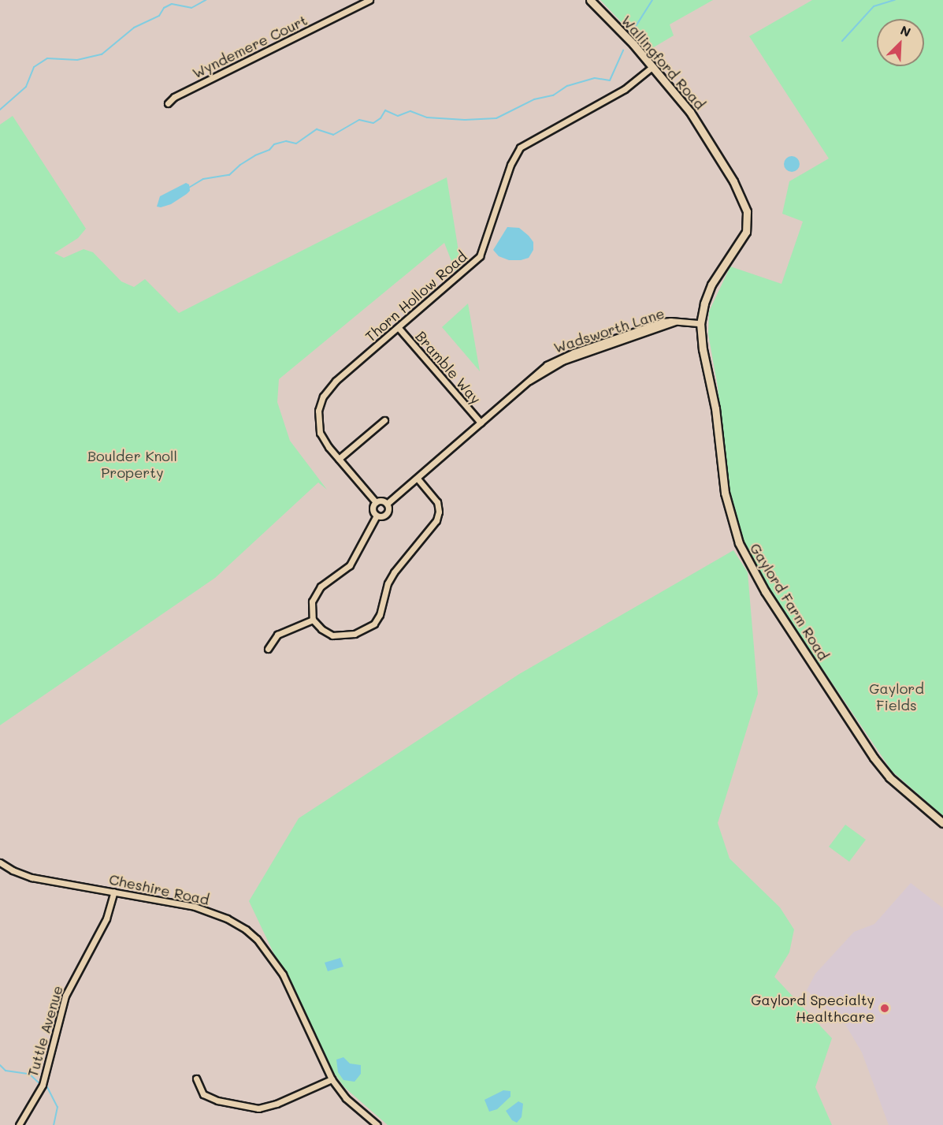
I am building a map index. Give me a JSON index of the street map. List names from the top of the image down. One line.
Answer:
{"streets":{"street":["Wyndemere Court","Wallingford Road","Thorn Hollow Road","Wadsworth Lane","Bramble Way","Gaylord Farm Road","Cheshire Road","Tuttle Avenue"]},"crossings":[["Wallingford Road","Thorn Hollow Road"],["Wallingford Road","Gaylord Farm Road"],["Thorn Hollow Road","Wadsworth Lane"],["Thorn Hollow Road","Bramble Way"],["Wadsworth Lane","Bramble Way"],["Wadsworth Lane","Gaylord Farm Road"],["Cheshire Road","Tuttle Avenue"]],"parks":["Boulder Knoll Property","Gaylord Fields"],"places":["Gaylord Specialty Healthcare"],"north":"top right"}
